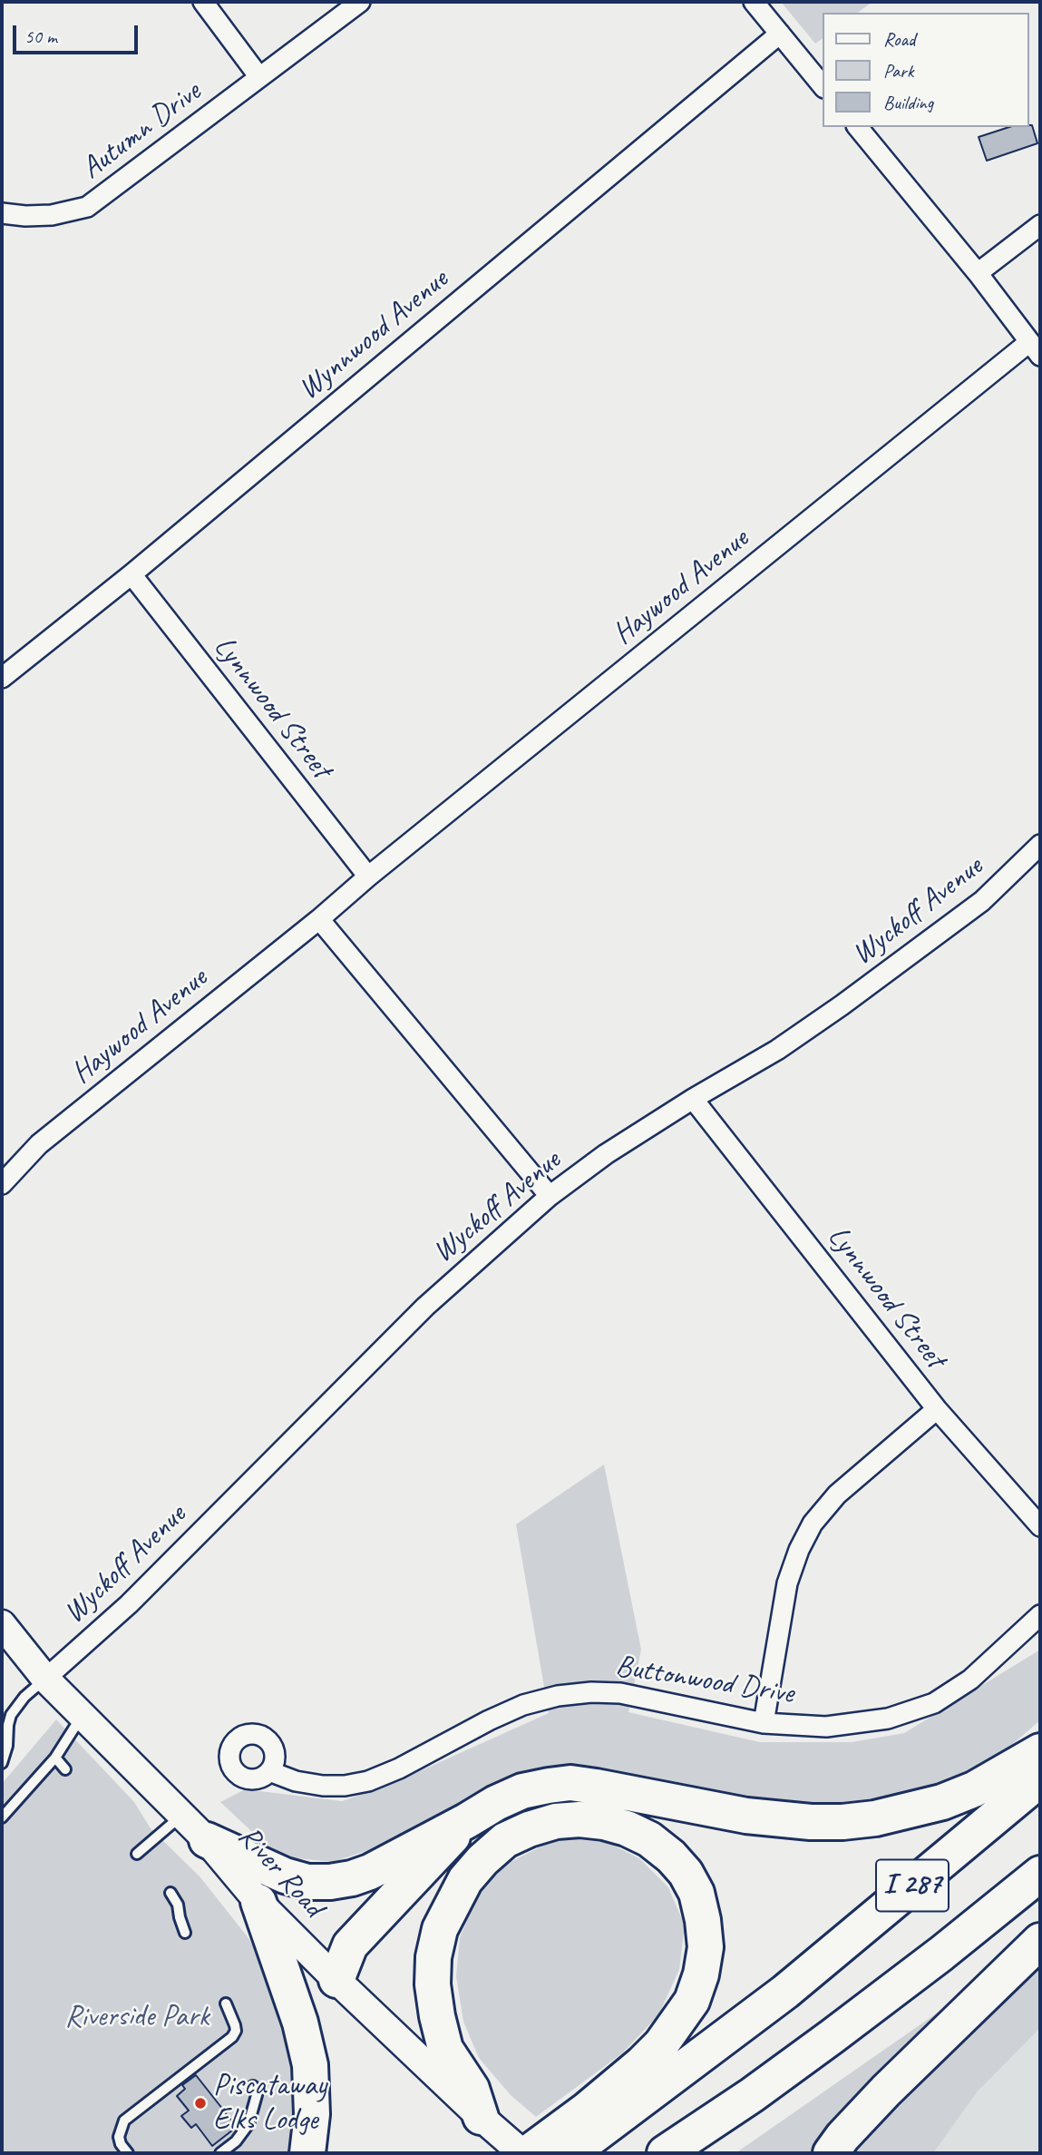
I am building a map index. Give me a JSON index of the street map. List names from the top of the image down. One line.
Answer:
{"streets":{"highway":["I 287"],"street":["Autumn Drive","Wynnwood Avenue","Haywood Avenue","Lynnwood Street","Wyckoff Avenue","Buttonwood Drive","River Road"]},"crossings":[["Wynnwood Avenue","Lynnwood Street"],["Haywood Avenue","Lynnwood Street"],["Lynnwood Street","Wyckoff Avenue"],["Wyckoff Avenue","River Road"]],"parks":["Riverside Park"],"places":["Piscataway Elks Lodge"],"legend":["Road","Park","Building"],"scale_bar":"50 m"}
